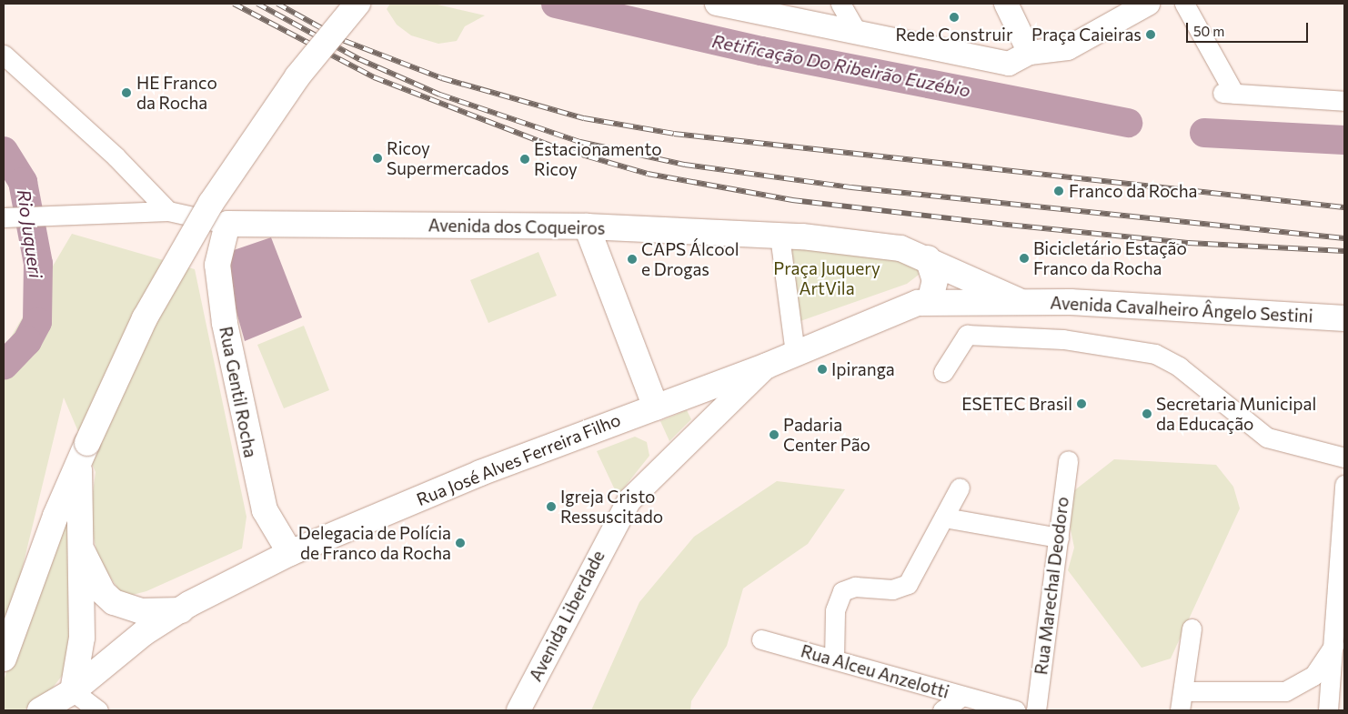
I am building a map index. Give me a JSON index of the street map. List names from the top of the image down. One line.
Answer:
{"streets":{"main road":["Avenida dos Coqueiros","Avenida Cavalheiro Ângelo Sestini","Rua Gentil Rocha","Rua José Alves Ferreira Filho"],"street":["Rua Marechal Deodoro","Avenida Liberdade","Rua Alceu Anzelotti"]},"crossings":[["Avenida dos Coqueiros","Avenida Cavalheiro Ângelo Sestini"],["Avenida dos Coqueiros","Rua Gentil Rocha"],["Avenida dos Coqueiros","Rua José Alves Ferreira Filho"],["Avenida Cavalheiro Ângelo Sestini","Rua José Alves Ferreira Filho"],["Rua Gentil Rocha","Rua José Alves Ferreira Filho"],["Rua José Alves Ferreira Filho","Avenida Liberdade"]],"water":["Retificação Do Ribeirão Euzébio","Rio Juqueri"],"parks":["Praça Juquery ArtVila"],"places":["Rede Construir","Praça Caieiras","HE Franco da Rocha","Ricoy Supermercados","Estacionamento Ricoy","Franco da Rocha","Bicicletário Estação Franco da Rocha","CAPS Álcool e Drogas","Ipiranga","ESETEC Brasil","Secretaria Municipal da Educação","Padaria Center Pão","Igreja Cristo Ressuscitado","Delegacia de Polícia de Franco da Rocha"],"scale_bar":"50 m"}
